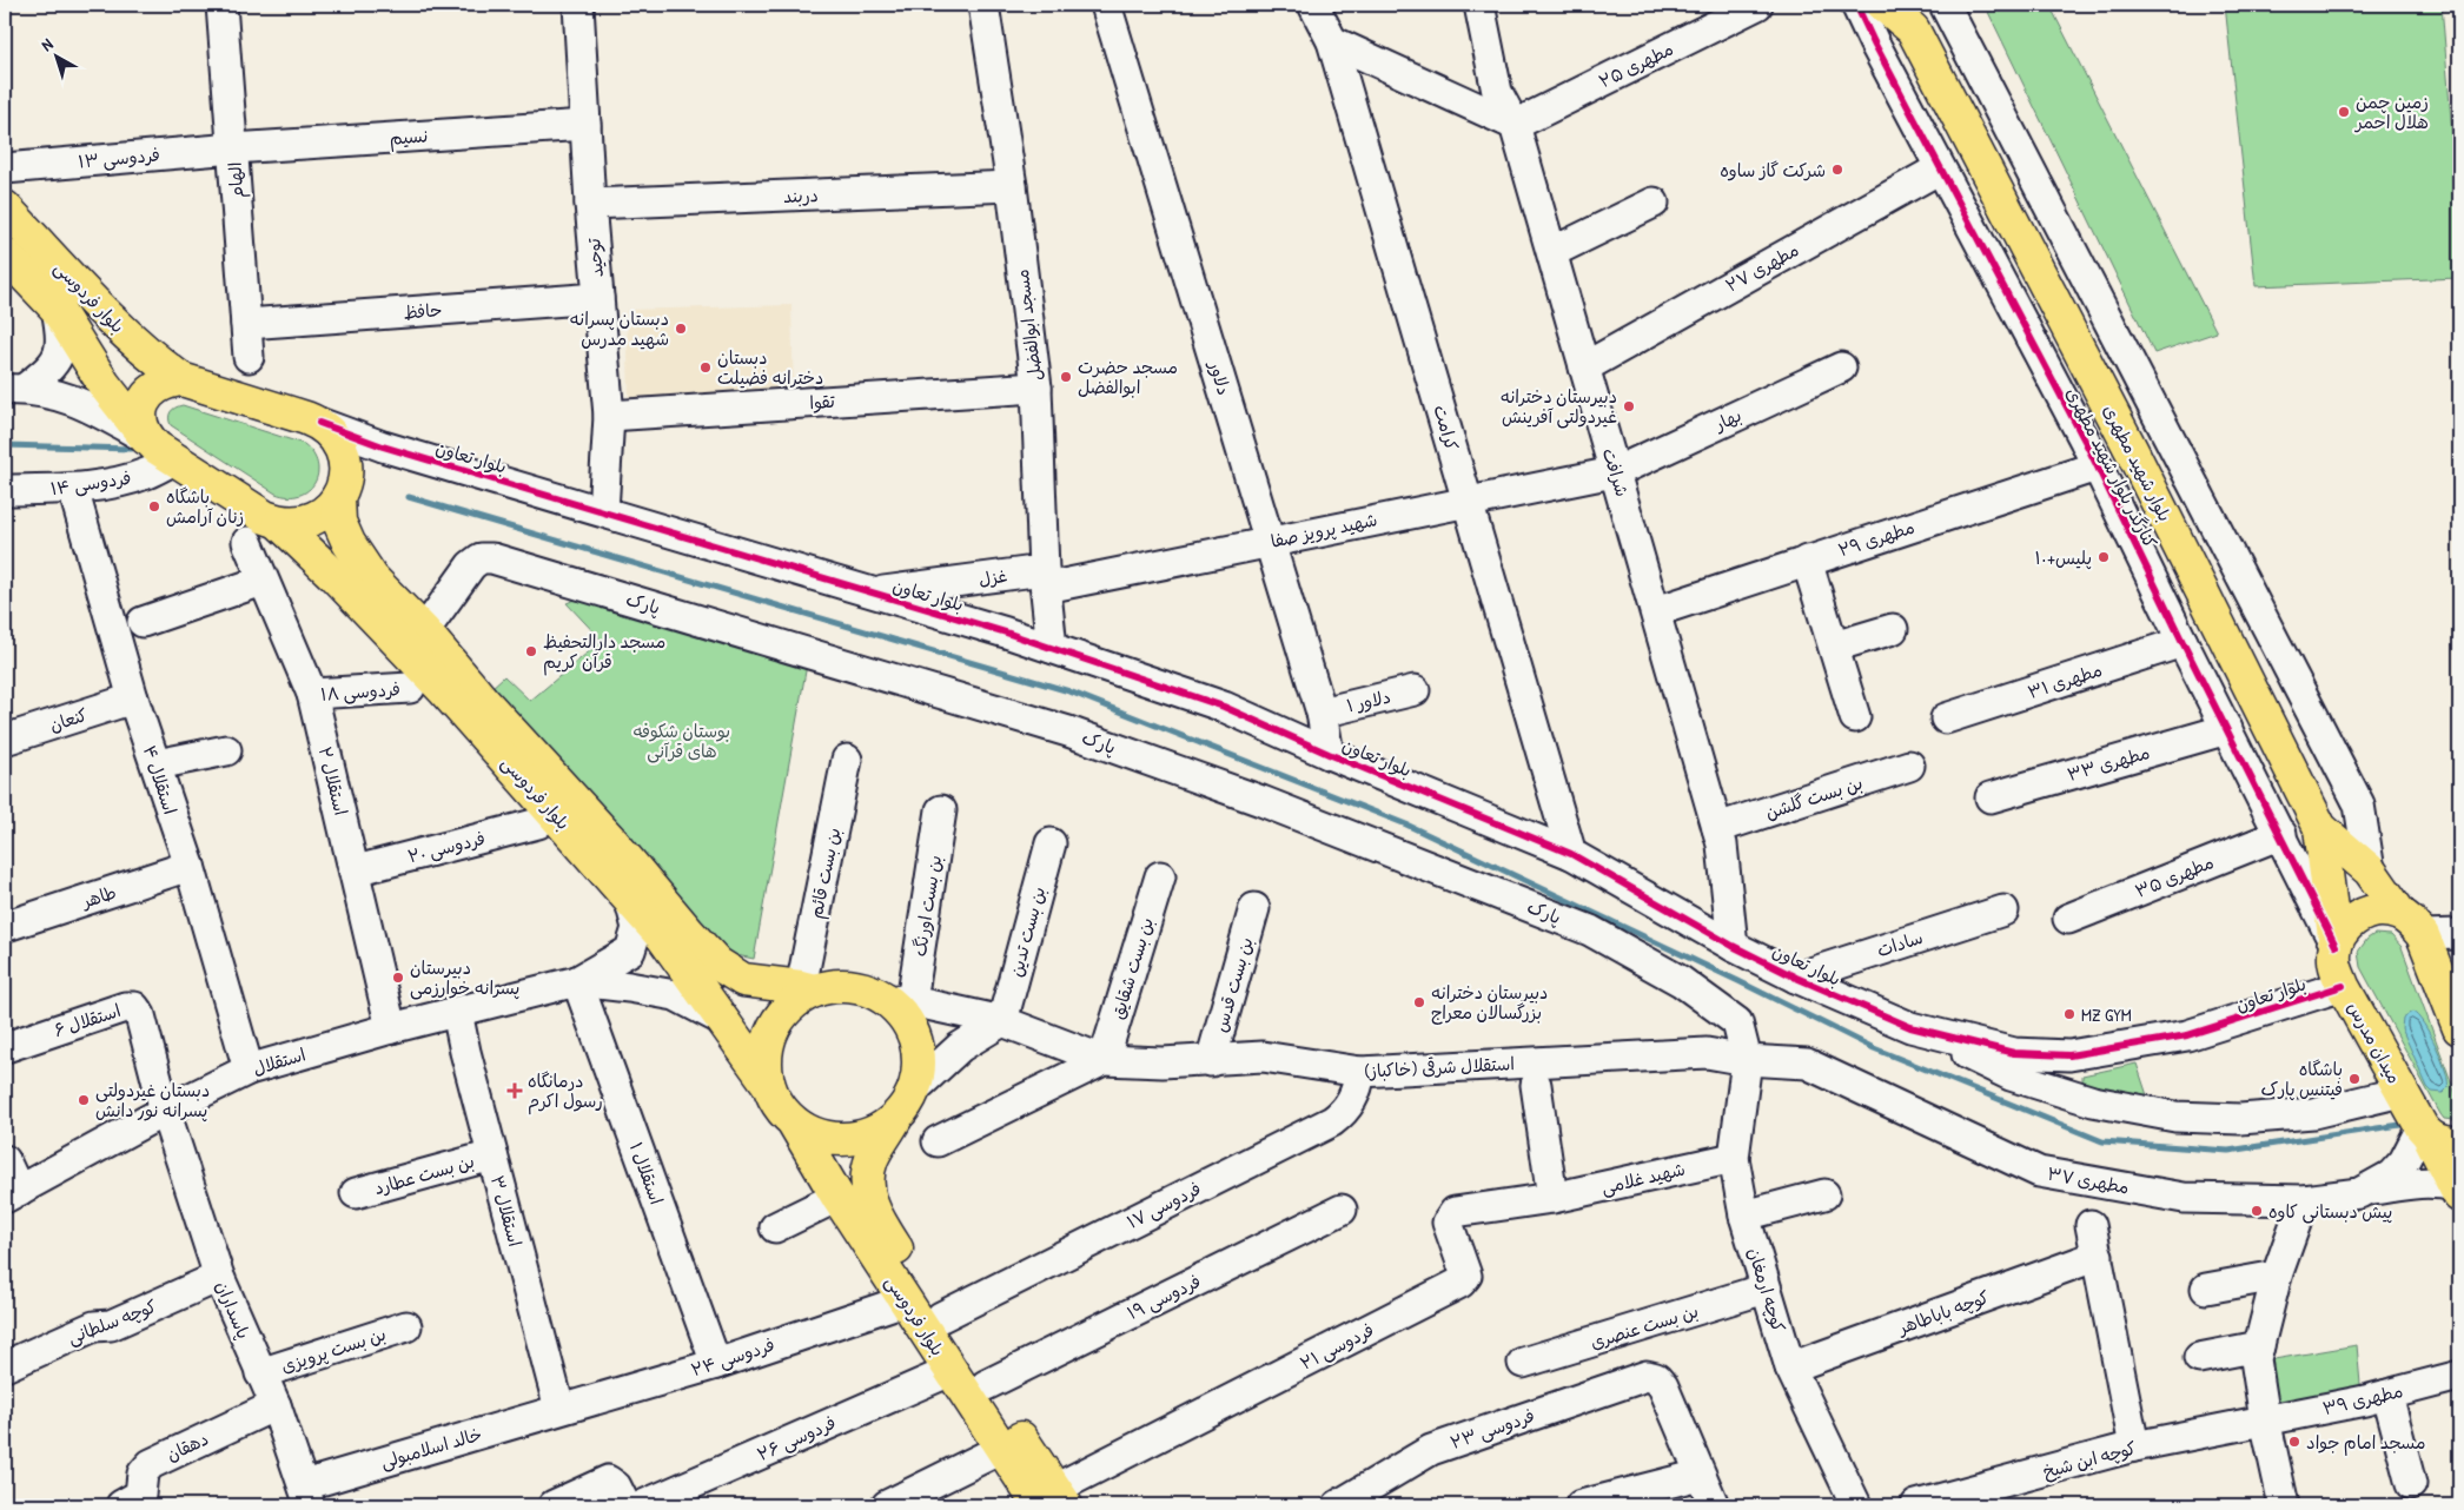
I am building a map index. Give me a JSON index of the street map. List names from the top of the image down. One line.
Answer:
{"streets":{"main road":["بلوار فردوسی","بلوار شهید مطهری","میدان مدرس"],"street":["مطهری ۲۵","نسیم","فردوسی ۱۳","الهام","دربند","توحید","مطهری ۲۷","حافظ","مسجد ابوالفضل","دلاور","تقوا","بهار","کرامت","بلوار تعاون","کنارگذر بلوار شهید مطهری","شرافت","فردوسی ۱۴","شهید پرویز صفا","مطهری ۲۹","غزل","پارک","مطهری ۳۱","فردوسی ۱۸","دلاور ۱","کنعان","مطهری ۳۳","استقلال ۴","استقلال ۲","بن بست گلشن","فردوسی ۲۰","بن بست قائم","مطهری ۳۵","طاهر","بن بست اورنگ","بن بست تدین","سادات","بن بست شقایق","بن بست قدس","استقلال ۶","استقلال","استقلال شرقی (خاکباز)","استقلال ۱","بن بست عطارد","شهید غلامی","مطهری ۳۷","فردوسی ۱۷","استقلال ۳","کوچه ارمغان","فردوسی ۱۹","پاسداران","کوچه باباطاهر","کوچه سلطانی","بن بست عنصری","فردوسی ۲۱","بن بست پرویزی","فردوسی ۲۴","مطهری ۳۹","فردوسی ۲۳","فردوسی ۲۶","دهقان","خالد اسلامبولی","کوچه ابن شیخ"]},"crossings":[["مطهری ۲۵","شرافت"],["نسیم","فردوسی ۱۳"],["نسیم","الهام"],["نسیم","توحید"],["فردوسی ۱۳","الهام"],["الهام","حافظ"],["دربند","توحید"],["دربند","مسجد ابوالفضل"],["توحید","حافظ"],["توحید","تقوا"],["توحید","بلوار تعاون"],["مطهری ۲۷","کنارگذر بلوار شهید مطهری"],["مطهری ۲۷","شرافت"],["بلوار فردوسی","بلوار تعاون"],["بلوار فردوسی","فردوسی ۱۴"],["بلوار فردوسی","پارک"],["بلوار فردوسی","بن بست قائم"],["بلوار فردوسی","بن بست اورنگ"],["بلوار فردوسی","استقلال شرقی (خاکباز)"],["بلوار فردوسی","فردوسی ۱۷"],["بلوار فردوسی","فردوسی ۱۹"],["بلوار فردوسی","فردوسی ۲۱"],["بلوار فردوسی","فردوسی ۲۴"],["بلوار فردوسی","فردوسی ۲۶"],["مسجد ابوالفضل","تقوا"],["مسجد ابوالفضل","بلوار تعاون"],["مسجد ابوالفضل","شهید پرویز صفا"],["مسجد ابوالفضل","غزل"],["دلاور","بلوار تعاون"],["دلاور","شهید پرویز صفا"],["دلاور","دلاور ۱"],["بهار","شرافت"],["بهار","شهید پرویز صفا"],["کرامت","بلوار تعاون"],["کرامت","شهید پرویز صفا"],["بلوار تعاون","شرافت"],["بلوار تعاون","غزل"],["بلوار تعاون","سادات"],["بلوار تعاون","میدان مدرس"],["بلوار شهید مطهری","میدان مدرس"],["کنارگذر بلوار شهید مطهری","مطهری ۲۹"],["کنارگذر بلوار شهید مطهری","مطهری ۳۱"],["کنارگذر بلوار شهید مطهری","مطهری ۳۳"],["کنارگذر بلوار شهید مطهری","مطهری ۳۵"],["کنارگذر بلوار شهید مطهری","میدان مدرس"],["شرافت","شهید پرویز صفا"],["شرافت","مطهری ۲۹"],["شرافت","بن بست گلشن"],["فردوسی ۱۴","استقلال ۴"],["شهید پرویز صفا","غزل"],["پارک","استقلال شرقی (خاکباز)"],["پارک","مطهری ۳۷"],["پارک","کوچه ارمغان"],["فردوسی ۱۸","استقلال ۲"],["کنعان","استقلال ۴"],["استقلال ۴","طاهر"],["استقلال ۴","استقلال"],["استقلال ۲","فردوسی ۲۰"],["استقلال ۲","استقلال"],["بن بست قائم","بن بست اورنگ"],["بن بست قائم","استقلال شرقی (خاکباز)"],["بن بست اورنگ","استقلال شرقی (خاکباز)"],["بن بست تدین","استقلال شرقی (خاکباز)"],["بن بست شقایق","استقلال شرقی (خاکباز)"],["بن بست قدس","استقلال شرقی (خاکباز)"],["استقلال ۶","استقلال"],["استقلال ۶","پاسداران"],["میدان مدرس","مطهری ۳۷"],["استقلال","استقلال ۱"],["استقلال","استقلال ۳"],["استقلال","پاسداران"],["استقلال شرقی (خاکباز)","مطهری ۳۷"],["استقلال شرقی (خاکباز)","فردوسی ۱۷"],["استقلال شرقی (خاکباز)","کوچه ارمغان"],["استقلال ۱","فردوسی ۲۴"],["بن بست عطارد","استقلال ۳"],["شهید غلامی","کوچه ارمغان"],["شهید غلامی","فردوسی ۲۱"],["مطهری ۳۷","کوچه ارمغان"],["استقلال ۳","فردوسی ۲۴"],["استقلال ۳","خالد اسلامبولی"],["کوچه ارمغان","کوچه باباطاهر"],["کوچه ارمغان","بن بست عنصری"],["پاسداران","کوچه سلطانی"],["پاسداران","بن بست پرویزی"],["پاسداران","دهقان"],["پاسداران","خالد اسلامبولی"],["فردوسی ۲۴","خالد اسلامبولی"],["مطهری ۳۹","کوچه ابن شیخ"]],"parks":["بوستان شکوفه های قرآنی"],"places":{"other":["زمین چمن هلال احمر","شرکت گاز ساوه","دبستان پسرانه شهید مدرس","دبستان دخترانه فضیلت","مسجد حضرت ابوالفضل","دبیرستان دخترانه غیردولتی آفرینش","باشگاه زنان آرامش","پلیس+۱۰","مسجد دارالتحفیظ قرآن کریم","دبیرستان پسرانه خوارزمی","دبیرستان دخترانه بزرگسالان معراج","MZ GYM","باشگاه فیتنس پارک","دبستان غیردولتی پسرانه نور دانش","پیش دبستانی کاوه","مسجد امام جواد"],"health":["درمانگاه رسول اکرم"]},"north":"top left"}
